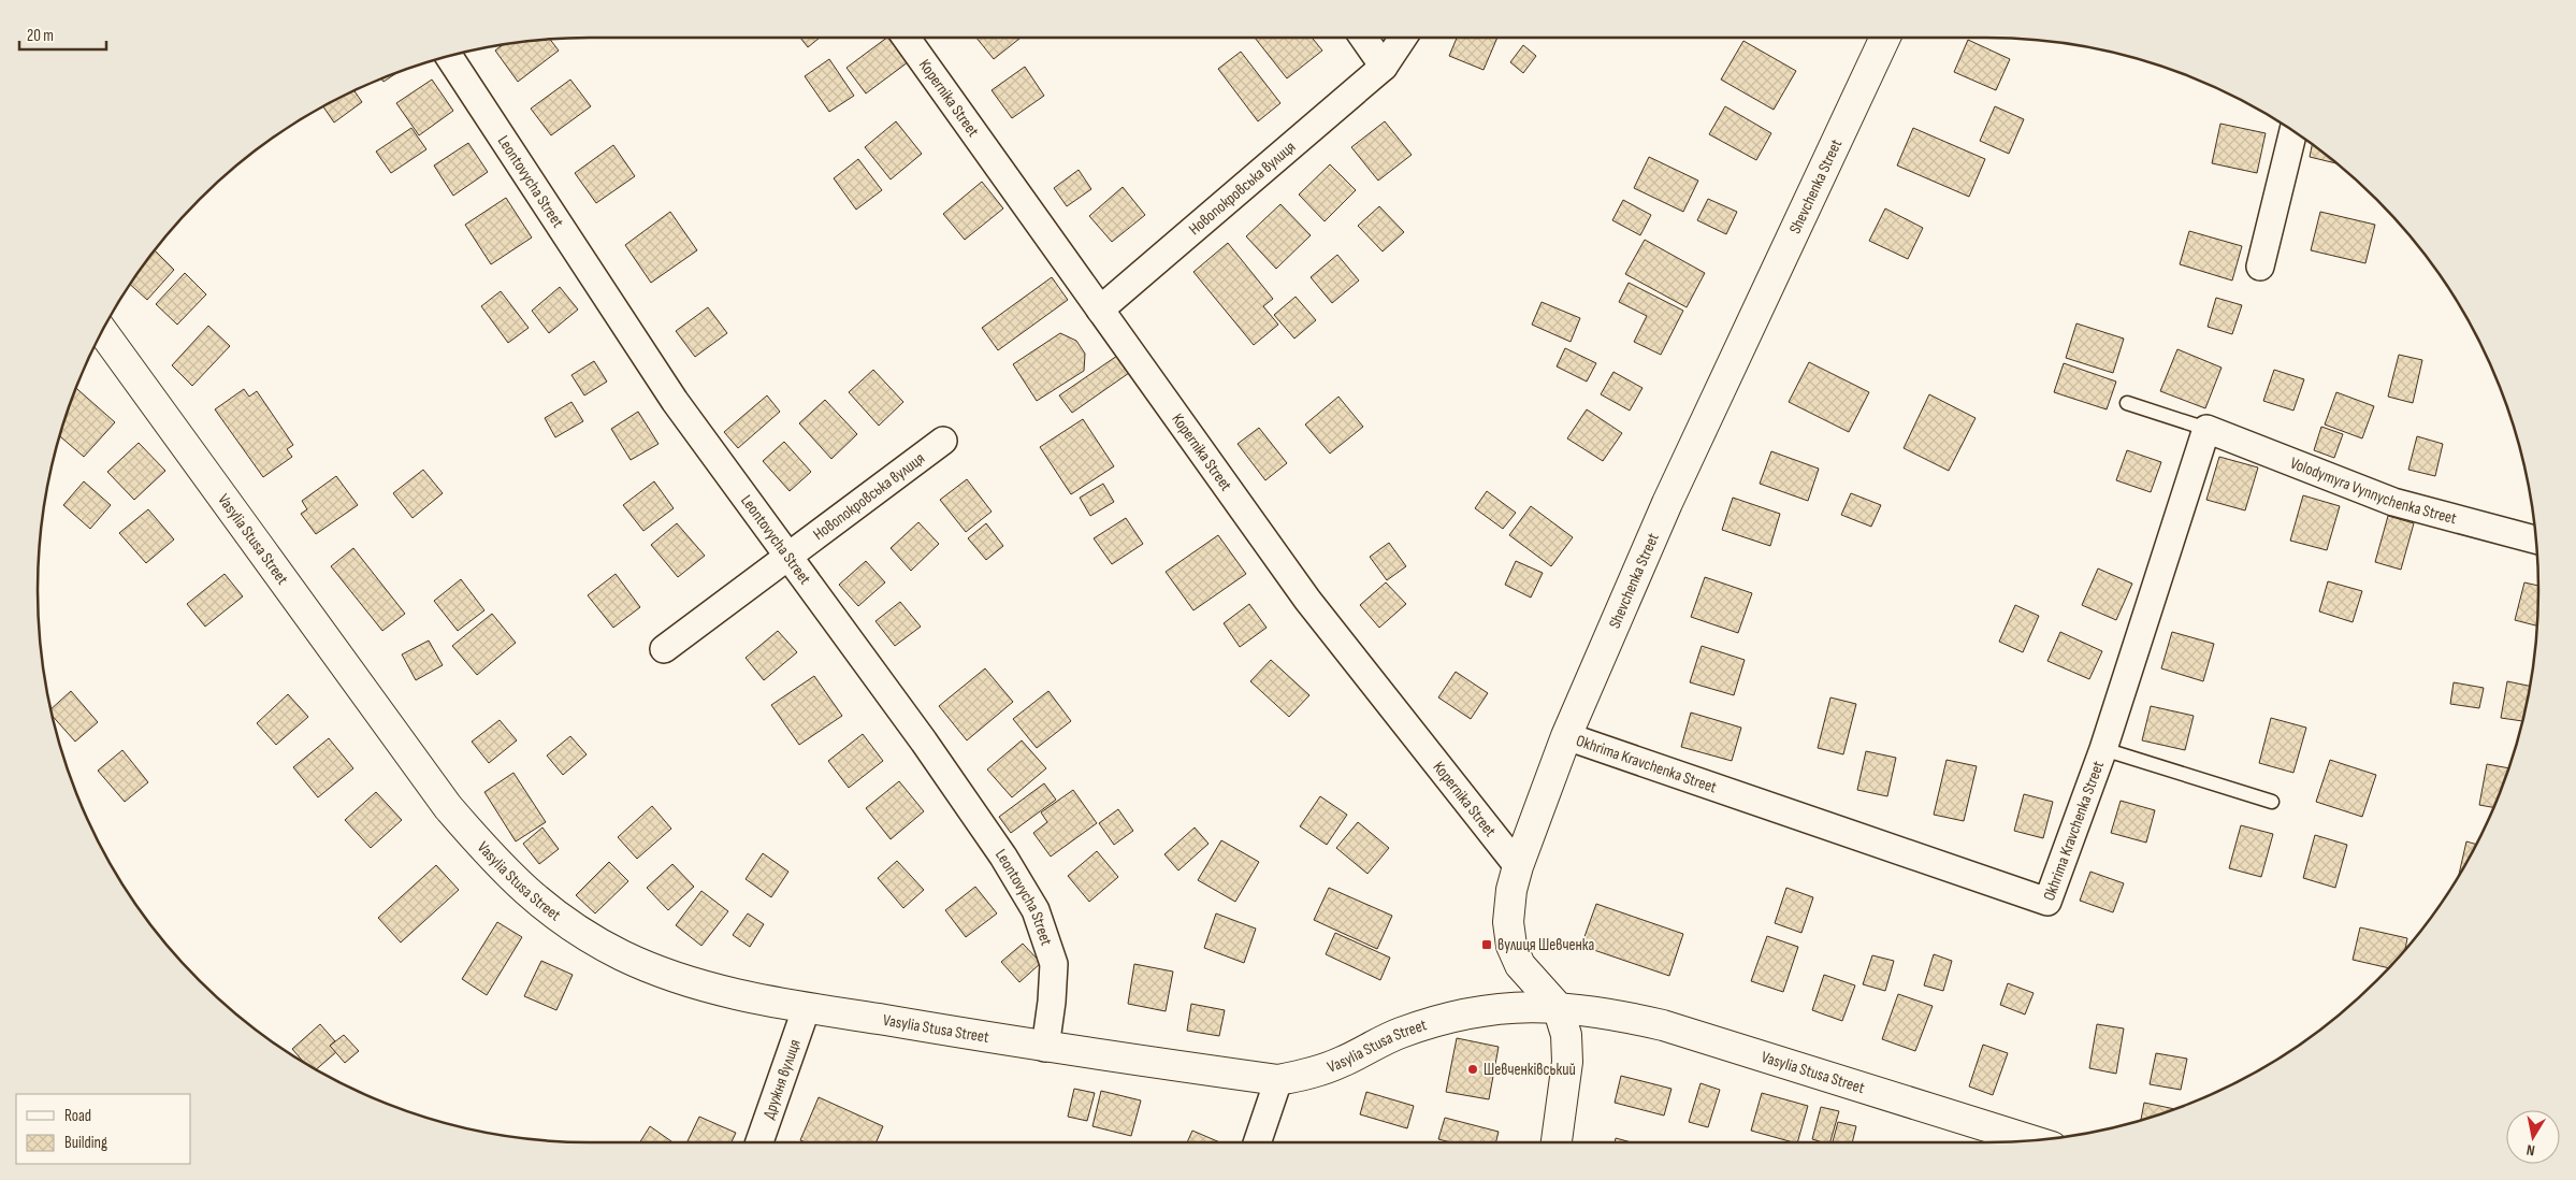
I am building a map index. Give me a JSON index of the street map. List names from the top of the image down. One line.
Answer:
{"streets":{"main road":["Shevchenka Street","Vasylia Stusa Street"],"street":["Kopernika Street","Leontovycha Street","Новопокровська вулиця","Volodymyra Vynnychenka Street","Okhrima Kravchenka Street","Дружня вулиця"]},"crossings":[["Kopernika Street","Shevchenka Street"],["Kopernika Street","Новопокровська вулиця"],["Leontovycha Street","Новопокровська вулиця"],["Leontovycha Street","Vasylia Stusa Street"],["Shevchenka Street","Vasylia Stusa Street"],["Shevchenka Street","Okhrima Kravchenka Street"],["Volodymyra Vynnychenka Street","Okhrima Kravchenka Street"],["Vasylia Stusa Street","Дружня вулиця"]],"places":{"transit":["вулиця Шевченка"],"other":["Шевченківський"]},"legend":["Road","Building"],"scale_bar":"20 m","north":"bottom"}
